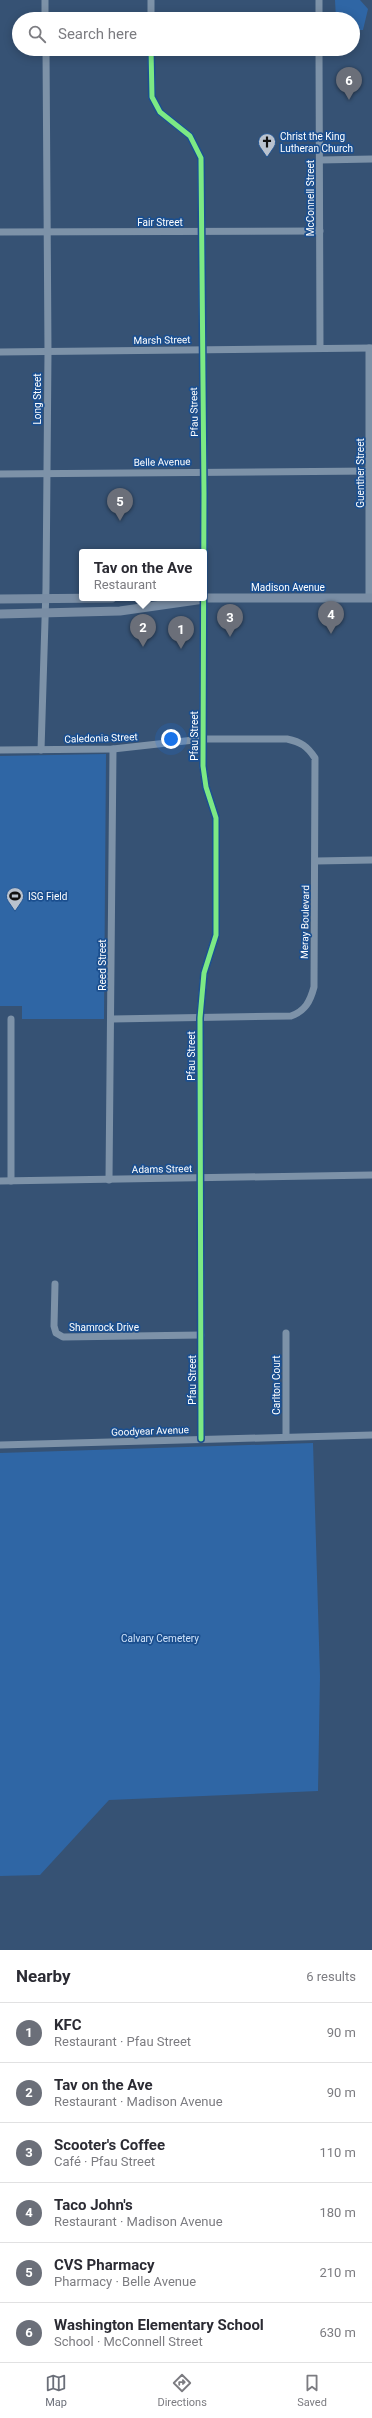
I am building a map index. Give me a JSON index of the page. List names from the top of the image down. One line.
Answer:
{"streets":{"main road":["Madison Avenue"],"street":["McConnell Street","Fair Street","Marsh Street","Long Street","Pfau Street","Belle Avenue","Guenther Street","Caledonia Street","Meray Boulevard","Reed Street","Adams Street","Shamrock Drive","Carlton Court","Goodyear Avenue"]},"crossings":[["McConnell Street","Fair Street"],["McConnell Street","Marsh Street"],["Fair Street","Long Street"],["Fair Street","Pfau Street"],["Marsh Street","Long Street"],["Marsh Street","Pfau Street"],["Marsh Street","Guenther Street"],["Long Street","Belle Avenue"],["Long Street","Madison Avenue"],["Long Street","Caledonia Street"],["Pfau Street","Belle Avenue"],["Pfau Street","Caledonia Street"],["Pfau Street","Meray Boulevard"],["Pfau Street","Adams Street"],["Pfau Street","Shamrock Drive"],["Pfau Street","Goodyear Avenue"],["Belle Avenue","Guenther Street"],["Guenther Street","Madison Avenue"],["Caledonia Street","Meray Boulevard"],["Caledonia Street","Reed Street"],["Meray Boulevard","Reed Street"],["Reed Street","Adams Street"],["Carlton Court","Goodyear Avenue"]],"parks":["Calvary Cemetery"],"places":{"church":["Christ the King Lutheran Church"],"sports":["ISG Field"]},"page":{"search":"Search here","pins":["6","5","4","3","2","1"],"popup":["Tav on the Ave","Restaurant"],"heading":["Nearby","6 results"],"list":[{"mark":"1","name":"KFC","note":"Restaurant · Pfau Street","value":"90 m"},{"mark":"2","name":"Tav on the Ave","note":"Restaurant · Madison Avenue","value":"90 m"},{"mark":"3","name":"Scooter's Coffee","note":"Café · Pfau Street","value":"110 m"},{"mark":"4","name":"Taco John's","note":"Restaurant · Madison Avenue","value":"180 m"},{"mark":"5","name":"CVS Pharmacy","note":"Pharmacy · Belle Avenue","value":"210 m"},{"mark":"6","name":"Washington Elementary School","note":"School · McConnell Street","value":"630 m"}],"nav":["Map","Directions","Saved"]}}
